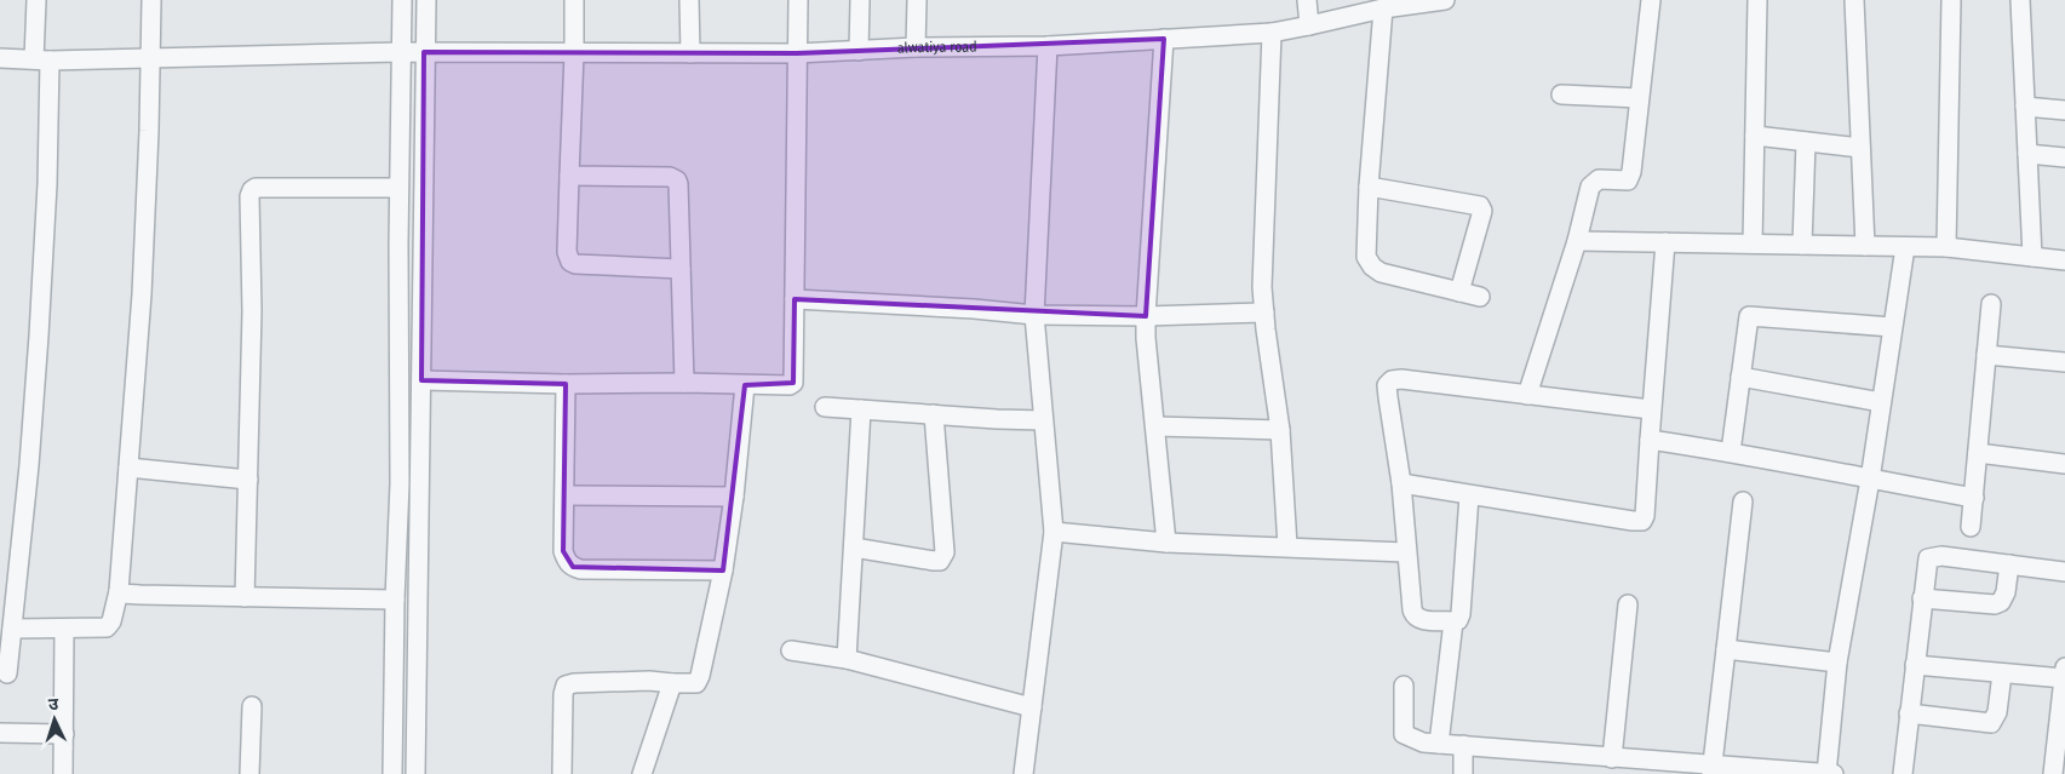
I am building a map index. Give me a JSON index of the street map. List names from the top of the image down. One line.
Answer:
{"streets":{"street":["alwatiya road"]},"north":"top"}
